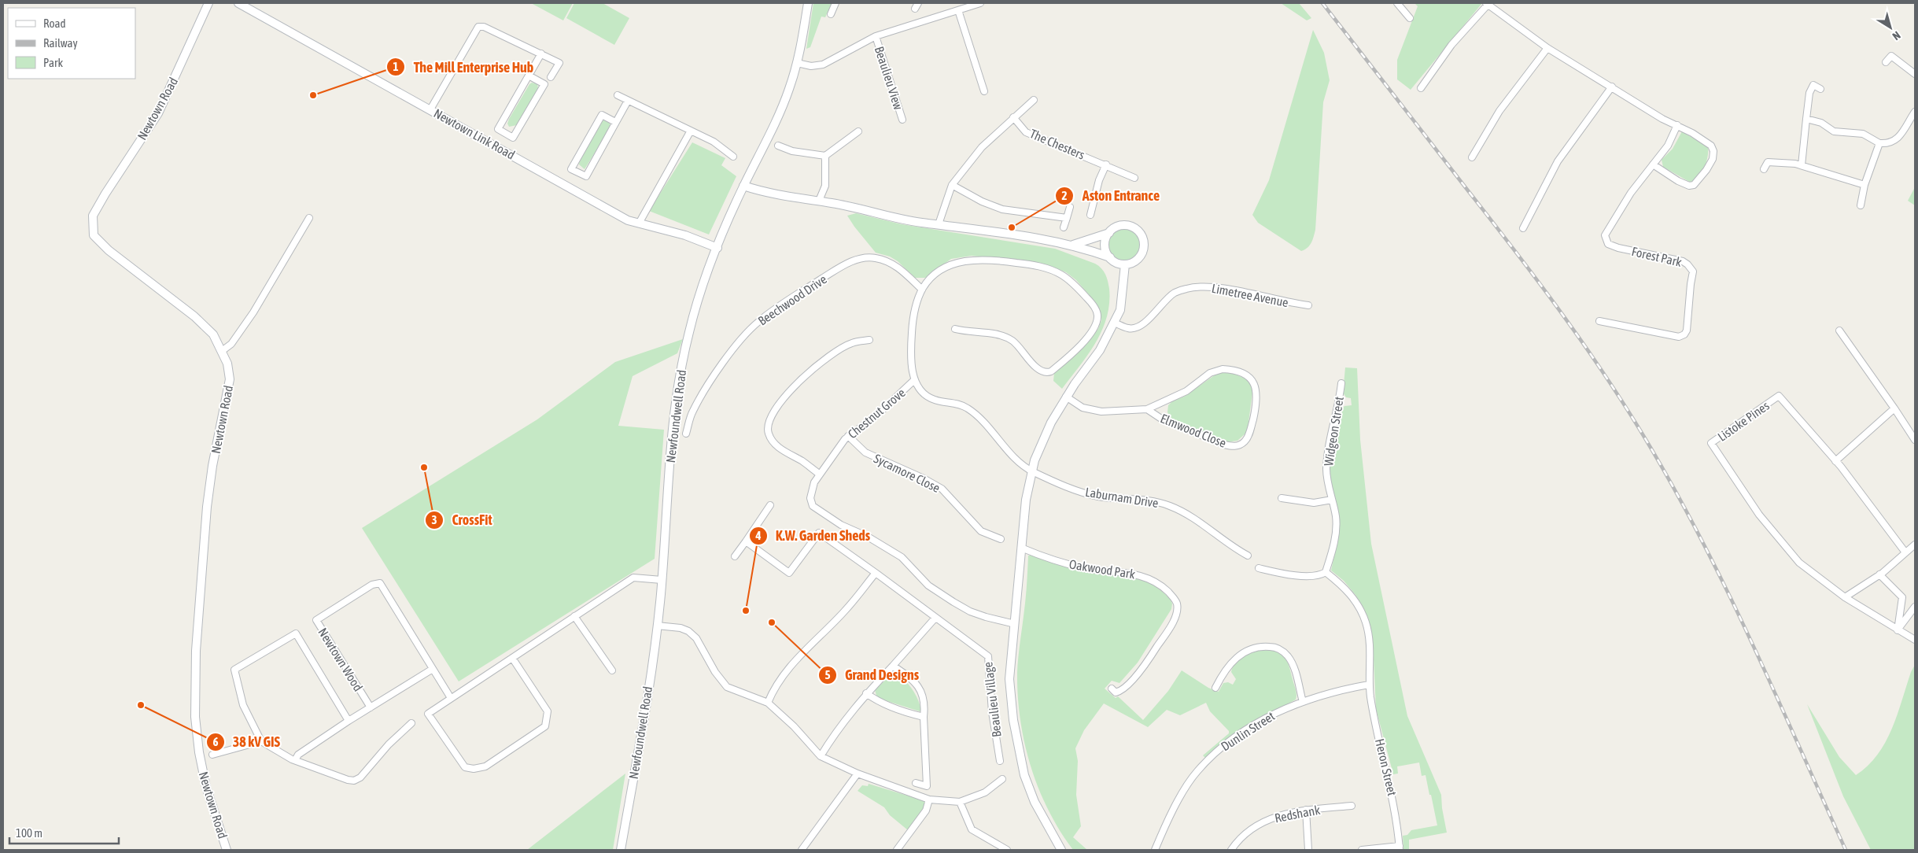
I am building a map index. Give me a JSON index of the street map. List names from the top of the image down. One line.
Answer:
{"streets":{"street":["Beaulieu View","Newtown Road","Newtown Link Road","The Chesters","Forest Park","Limetree Avenue","Beechwood Drive","Chestnut Grove","Newfoundwell Road","Listoke Pines","Elmwood Close","Widgeon Street","Sycamore Close","Laburnam Drive","Oakwood Park","Newtown Wood","Beaulieu Village","Dunlin Street","Heron Street","Redshank"]},"crossings":[["Beaulieu View","Newfoundwell Road"],["Newtown Link Road","Newfoundwell Road"],["Chestnut Grove","Sycamore Close"],["Chestnut Grove","Laburnam Drive"],["Widgeon Street","Heron Street"],["Dunlin Street","Heron Street"]],"places":["The Mill Enterprise Hub","Aston Entrance","CrossFit","K.W. Garden Sheds","Grand Designs","38 kV GIS"],"legend":["Road","Railway","Park"],"scale_bar":"100 m","north":"bottom right"}
